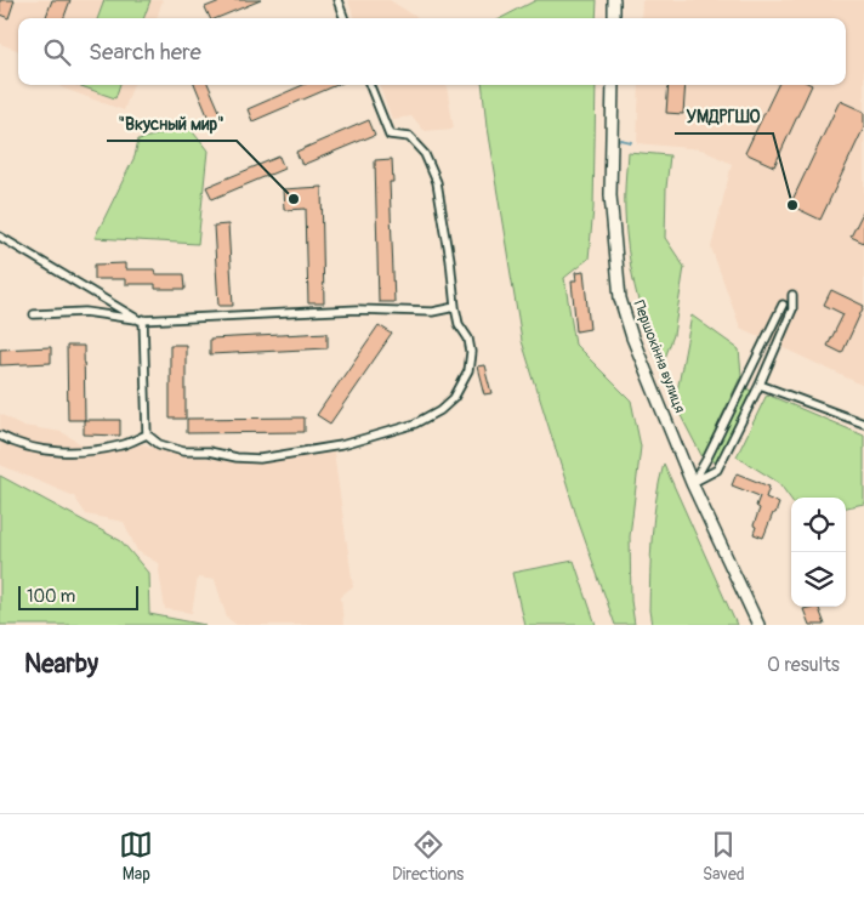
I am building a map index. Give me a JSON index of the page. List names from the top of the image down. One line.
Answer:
{"streets":{"highway":["Першокінна вулиця"]},"places":["\"Вкусный мир\"","УМДРГШО"],"scale_bar":"100 m","page":{"search":"Search here","scale":"100 m","heading":["Nearby","0 results"],"nav":["Map","Directions","Saved"]}}
